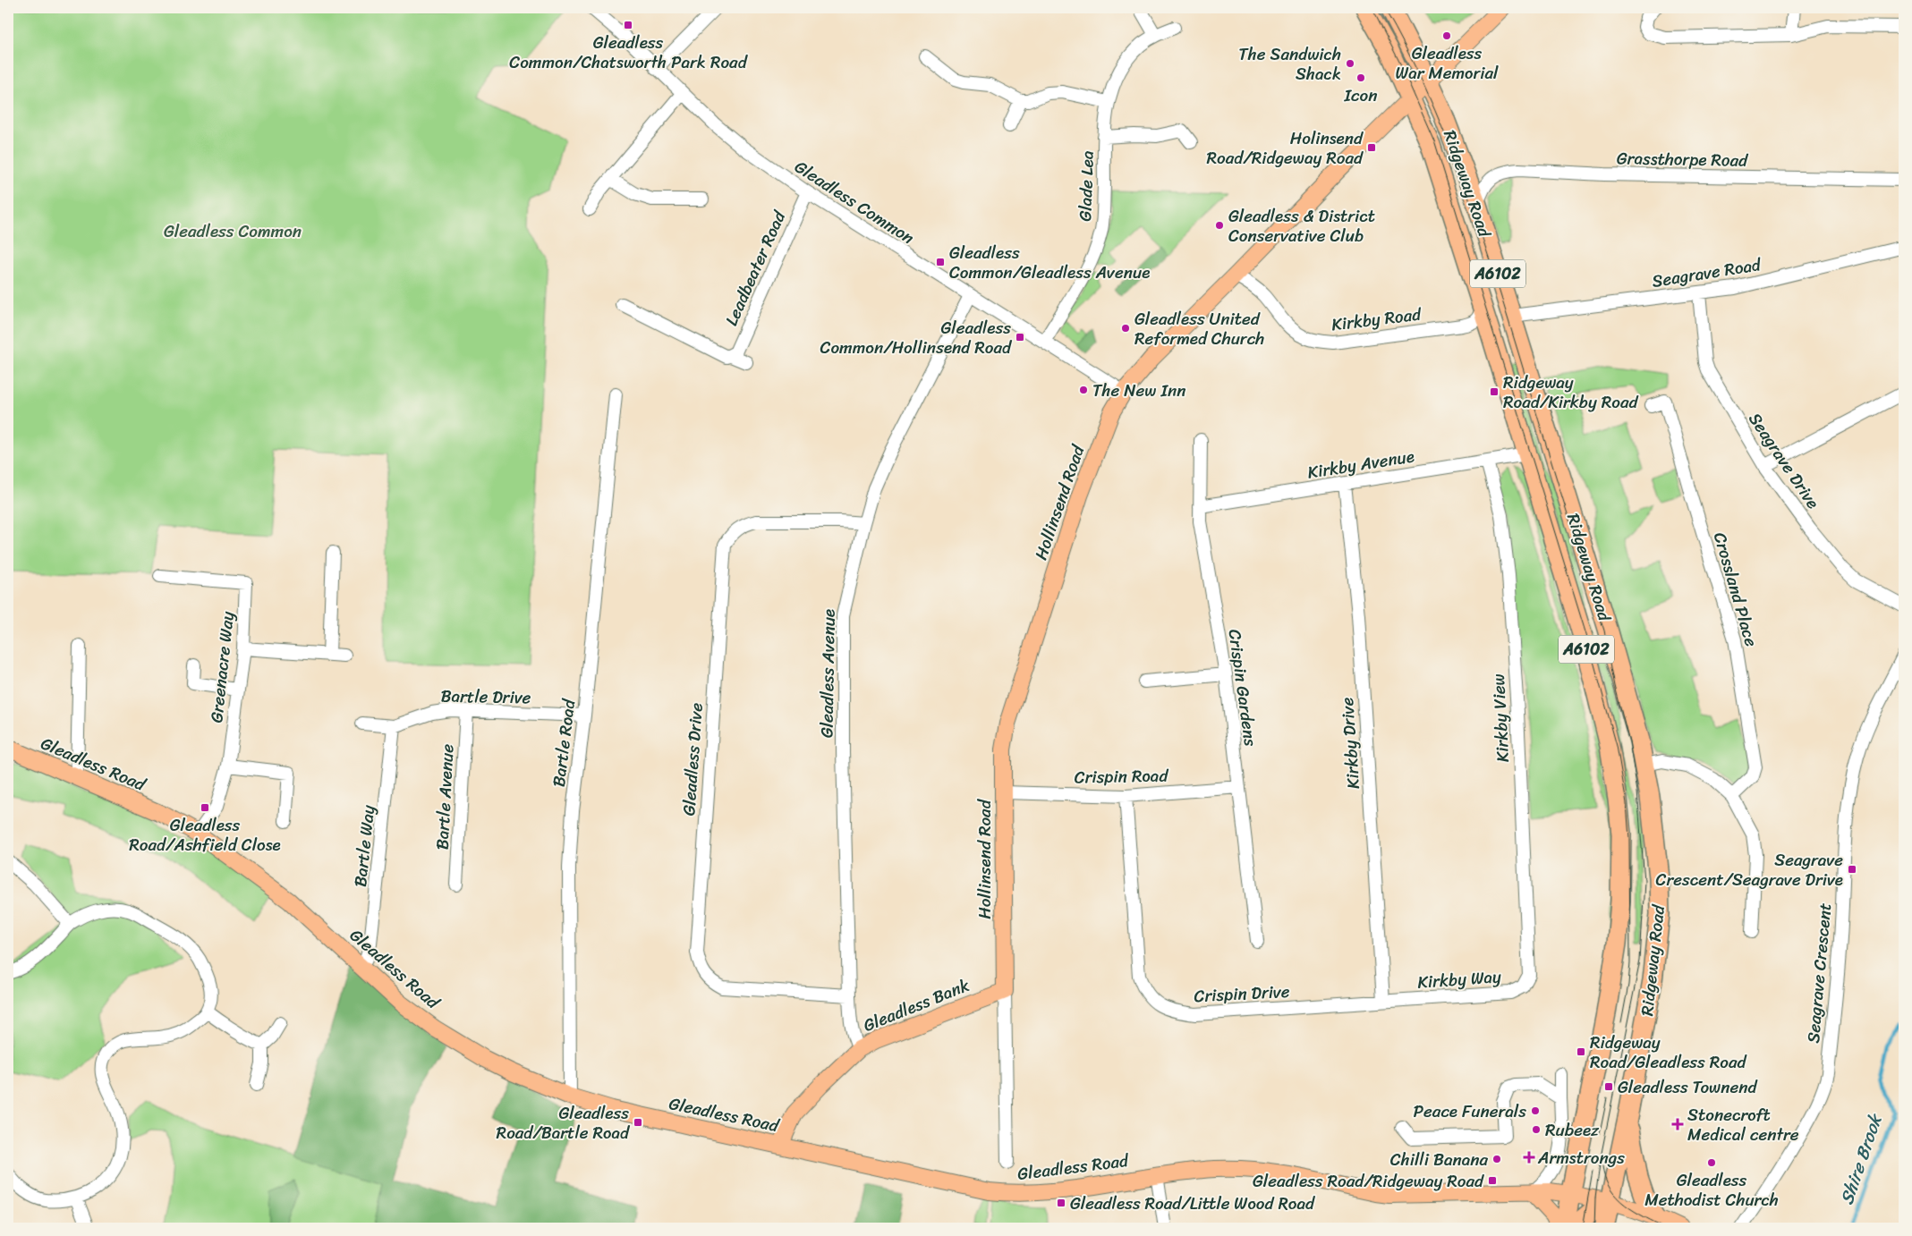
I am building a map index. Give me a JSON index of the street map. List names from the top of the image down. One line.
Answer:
{"streets":{"highway":["Ridgeway Road","A6102"],"main road":["Hollinsend Road","Gleadless Road","Gleadless Bank"],"street":["Grassthorpe Road","Glade Lea","Gleadless Common","Leadbeater Road","Seagrave Road","Kirkby Road","Seagrave Drive","Kirkby Avenue","Crossland Place","Greenacre Way","Gleadless Avenue","Crispin Gardens","Bartle Drive","Kirkby View","Bartle Road","Kirkby Drive","Gleadless Drive","Crispin Road","Bartle Avenue","Bartle Way","Seagrave Crescent","Kirkby Way","Crispin Drive"]},"crossings":[["Grassthorpe Road","Ridgeway Road"],["Ridgeway Road","Seagrave Road"],["Ridgeway Road","Kirkby Road"],["Ridgeway Road","Kirkby Avenue"],["Ridgeway Road","Hollinsend Road"],["Ridgeway Road","Gleadless Road"],["Glade Lea","Gleadless Common"],["Gleadless Common","Leadbeater Road"],["Gleadless Common","Hollinsend Road"],["Gleadless Common","Gleadless Avenue"],["Seagrave Road","Seagrave Drive"],["Kirkby Road","Hollinsend Road"],["Kirkby Avenue","Crispin Gardens"],["Kirkby Avenue","Kirkby View"],["Kirkby Avenue","Kirkby Drive"],["Hollinsend Road","Crispin Road"],["Hollinsend Road","Gleadless Bank"],["Greenacre Way","Gleadless Road"],["Gleadless Avenue","Gleadless Drive"],["Gleadless Avenue","Gleadless Bank"],["Crispin Gardens","Crispin Road"],["Bartle Drive","Bartle Road"],["Bartle Drive","Bartle Avenue"],["Bartle Drive","Bartle Way"],["Kirkby View","Kirkby Way"],["Bartle Road","Gleadless Road"],["Kirkby Drive","Kirkby Way"],["Kirkby Drive","Crispin Drive"],["Gleadless Road","Bartle Way"],["Gleadless Road","Gleadless Bank"],["Crispin Road","Crispin Drive"],["Kirkby Way","Crispin Drive"]],"water":["Shire Brook"],"parks":["Gleadless Common"],"places":{"transit":["Gleadless Common/Chatsworth Park Road","Holinsend Road/Ridgeway Road","Gleadless Common/Gleadless Avenue","Gleadless Common/Hollinsend Road","Ridgeway Road/Kirkby Road","Gleadless Road/Ashfield Close","Seagrave Crescent/Seagrave Drive","Ridgeway Road/Gleadless Road","Gleadless Townend","Gleadless Road/Bartle Road","Gleadless Road/Ridgeway Road","Gleadless Road/Little Wood Road"],"other":["Gleadless War Memorial","The Sandwich Shack","Icon","Gleadless & District Conservative Club","Gleadless United Reformed Church","The New Inn","Peace Funerals","Rubeez","Chilli Banana","Gleadless Methodist Church"],"health":["Stonecroft Medical centre","Armstrongs"]}}
